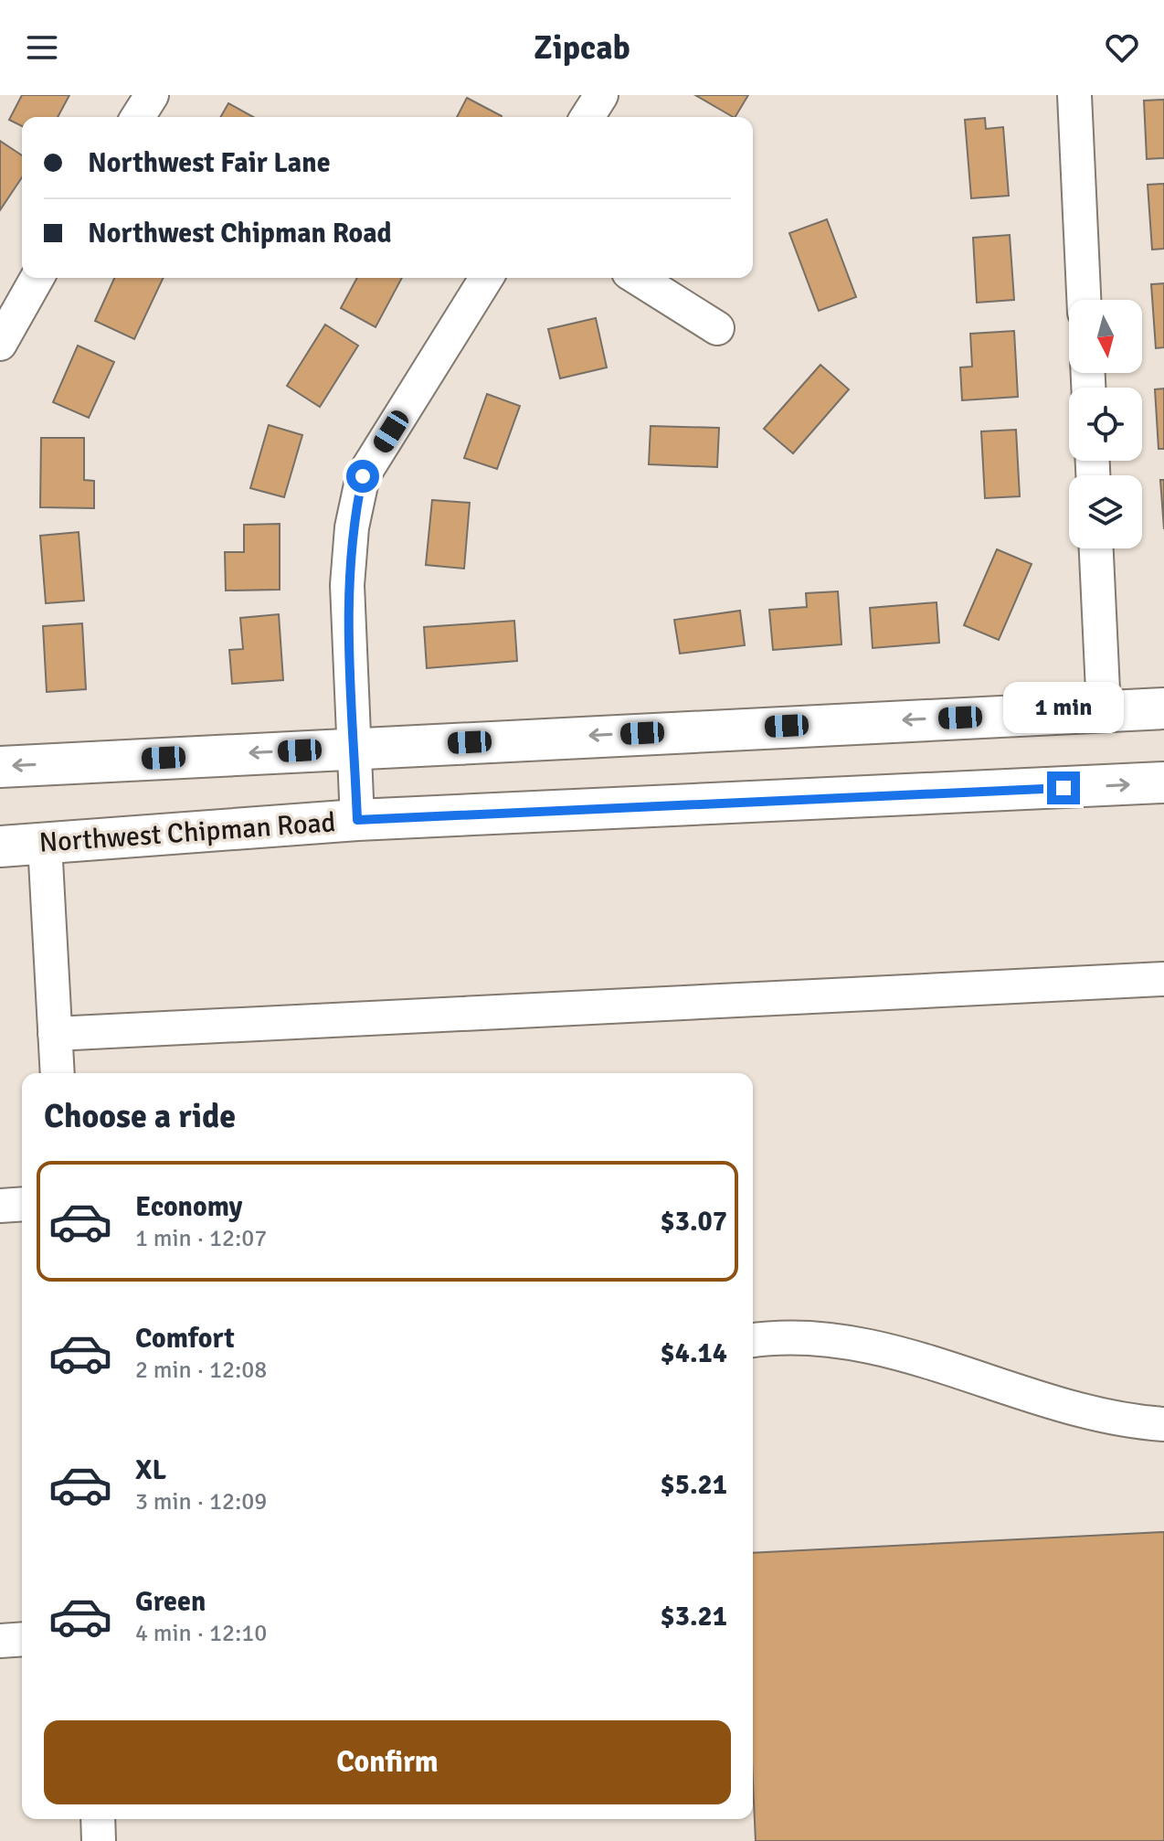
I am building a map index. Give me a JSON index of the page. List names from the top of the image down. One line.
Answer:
{"streets":{"main road":["Northwest Chipman Road"]},"north":"bottom","page":{"header":"Zipcab","banner":["Northwest Fair Lane","Northwest Chipman Road"],"bubble":"1 min","heading":"Choose a ride","list":[{"name":"Economy","note":"1 min · 12:07","value":"$3.07"},{"name":"Comfort","note":"2 min · 12:08","value":"$4.14"},{"name":"XL","note":"3 min · 12:09","value":"$5.21"},{"name":"Green","note":"4 min · 12:10","value":"$3.21"}],"buttons":"Confirm"}}
